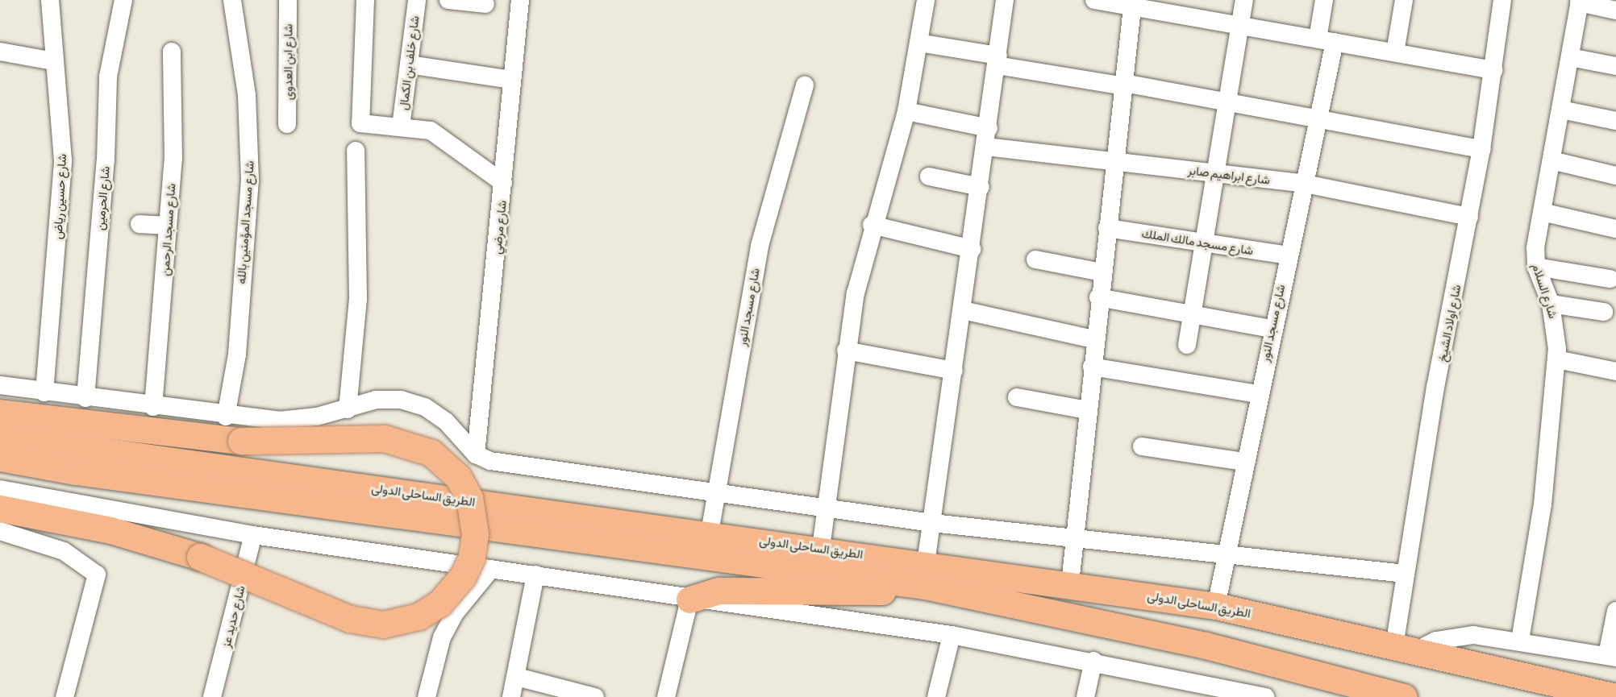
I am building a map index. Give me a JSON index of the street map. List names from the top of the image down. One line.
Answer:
{"streets":{"highway":["الطريق الساحلى الدولى"],"street":["شارع ابن العدوى","شارع خلف بن الكمال","شارع ابراهيم صابر","شارع حسين رياض","شارع الحرمين","شارع مسجد المؤمنين بالله","شارع مرضي","شارع مسجد الرحمن","شارع مسجد مالك الملك","شارع السلام","شارع مسجد النور","شارع اولاد الشيخ","شارع حديد عز"]},"crossings":[["شارع ابراهيم صابر","شارع مسجد النور"],["شارع ابراهيم صابر","شارع اولاد الشيخ"],["شارع مسجد مالك الملك","شارع مسجد النور"],["شارع مسجد النور","الطريق الساحلى الدولى"],["شارع اولاد الشيخ","الطريق الساحلى الدولى"]]}
